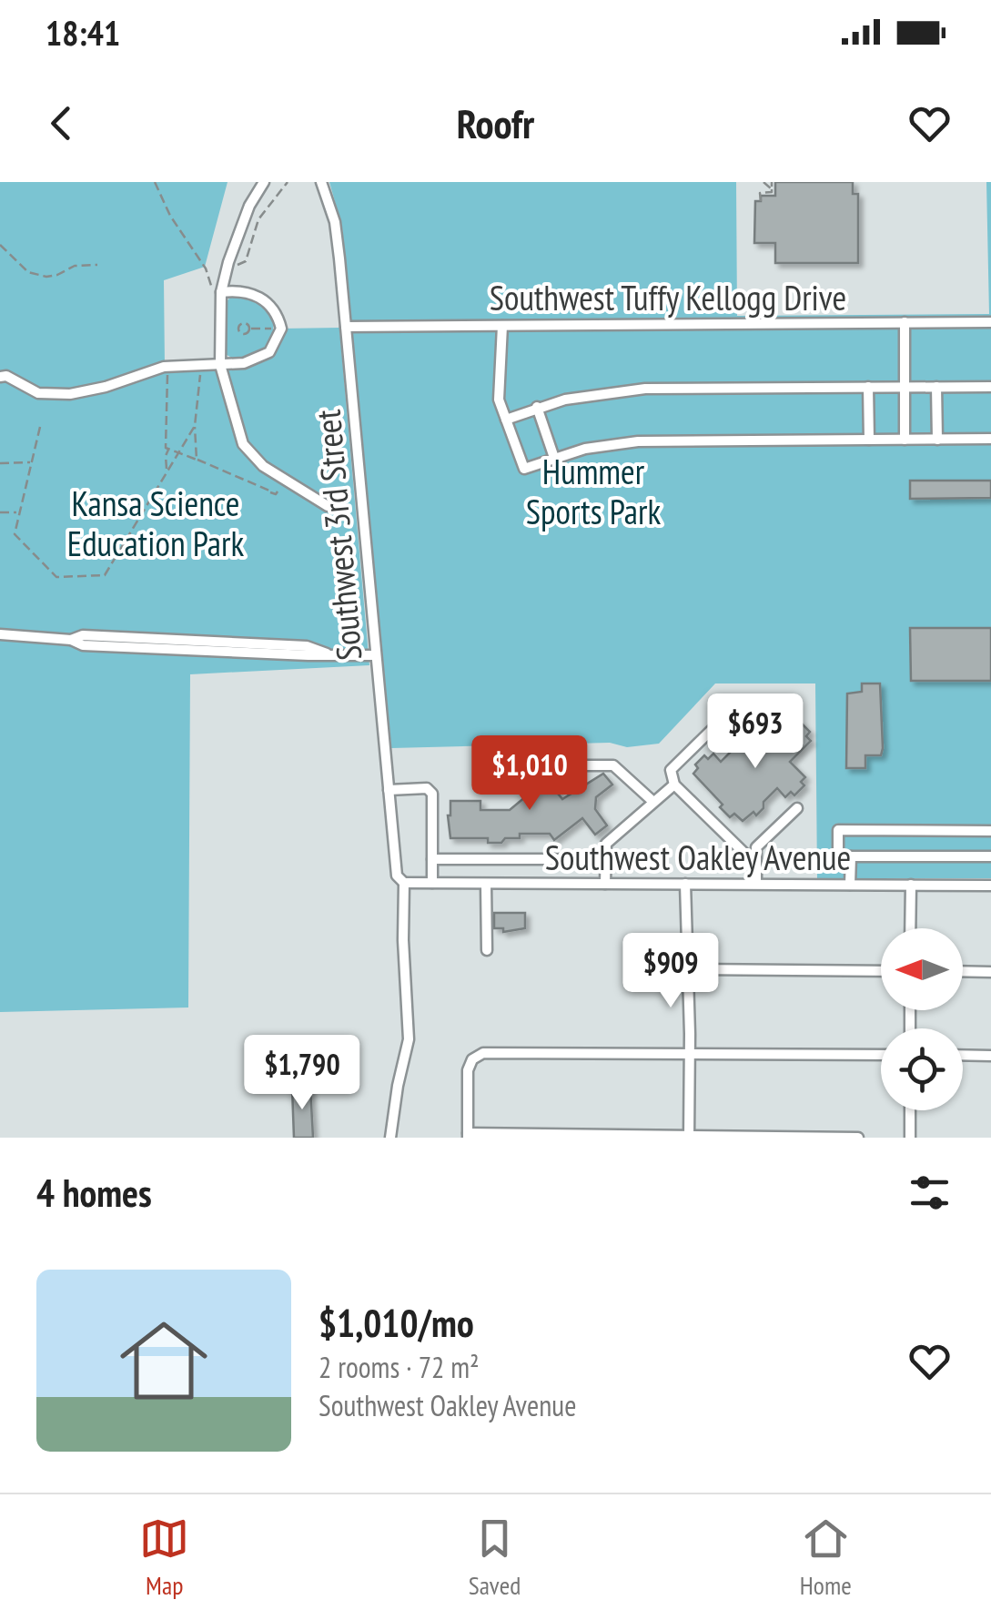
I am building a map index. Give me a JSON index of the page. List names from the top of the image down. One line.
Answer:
{"streets":{"street":["Southwest Tuffy Kellogg Drive","Southwest 3rd Street","Southwest Oakley Avenue"]},"crossings":[["Southwest Tuffy Kellogg Drive","Southwest 3rd Street"],["Southwest 3rd Street","Southwest Oakley Avenue"]],"parks":["Hummer Sports Park","Kansa Science Education Park"],"north":"left","page":{"status":"18:41","header":"Roofr","price":["$693","$1,010","$909","$1,790"],"heading":"4 homes","list":[{"name":"$1,010/mo","note":"2 rooms · 72 m² · Southwest Oakley Avenue"}],"tabs":["Map","Saved","Home"]}}
